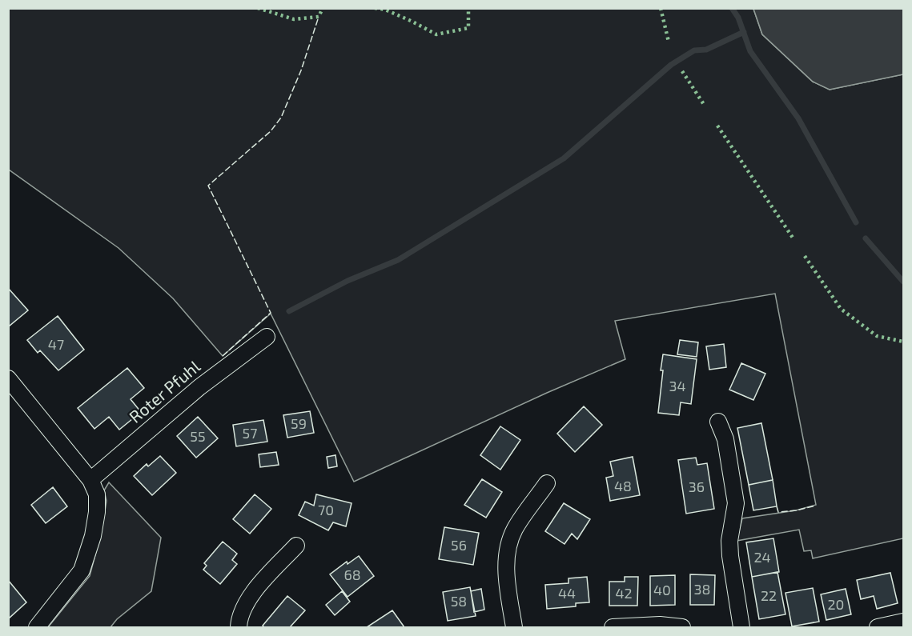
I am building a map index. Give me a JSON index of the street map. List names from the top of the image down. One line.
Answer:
{"streets":{"street":["Roter Pfuhl"]},"house_numbers":["47","34","59","57","55","48","36","70","56","24","68","38","40","44","42","22","58","20"]}
